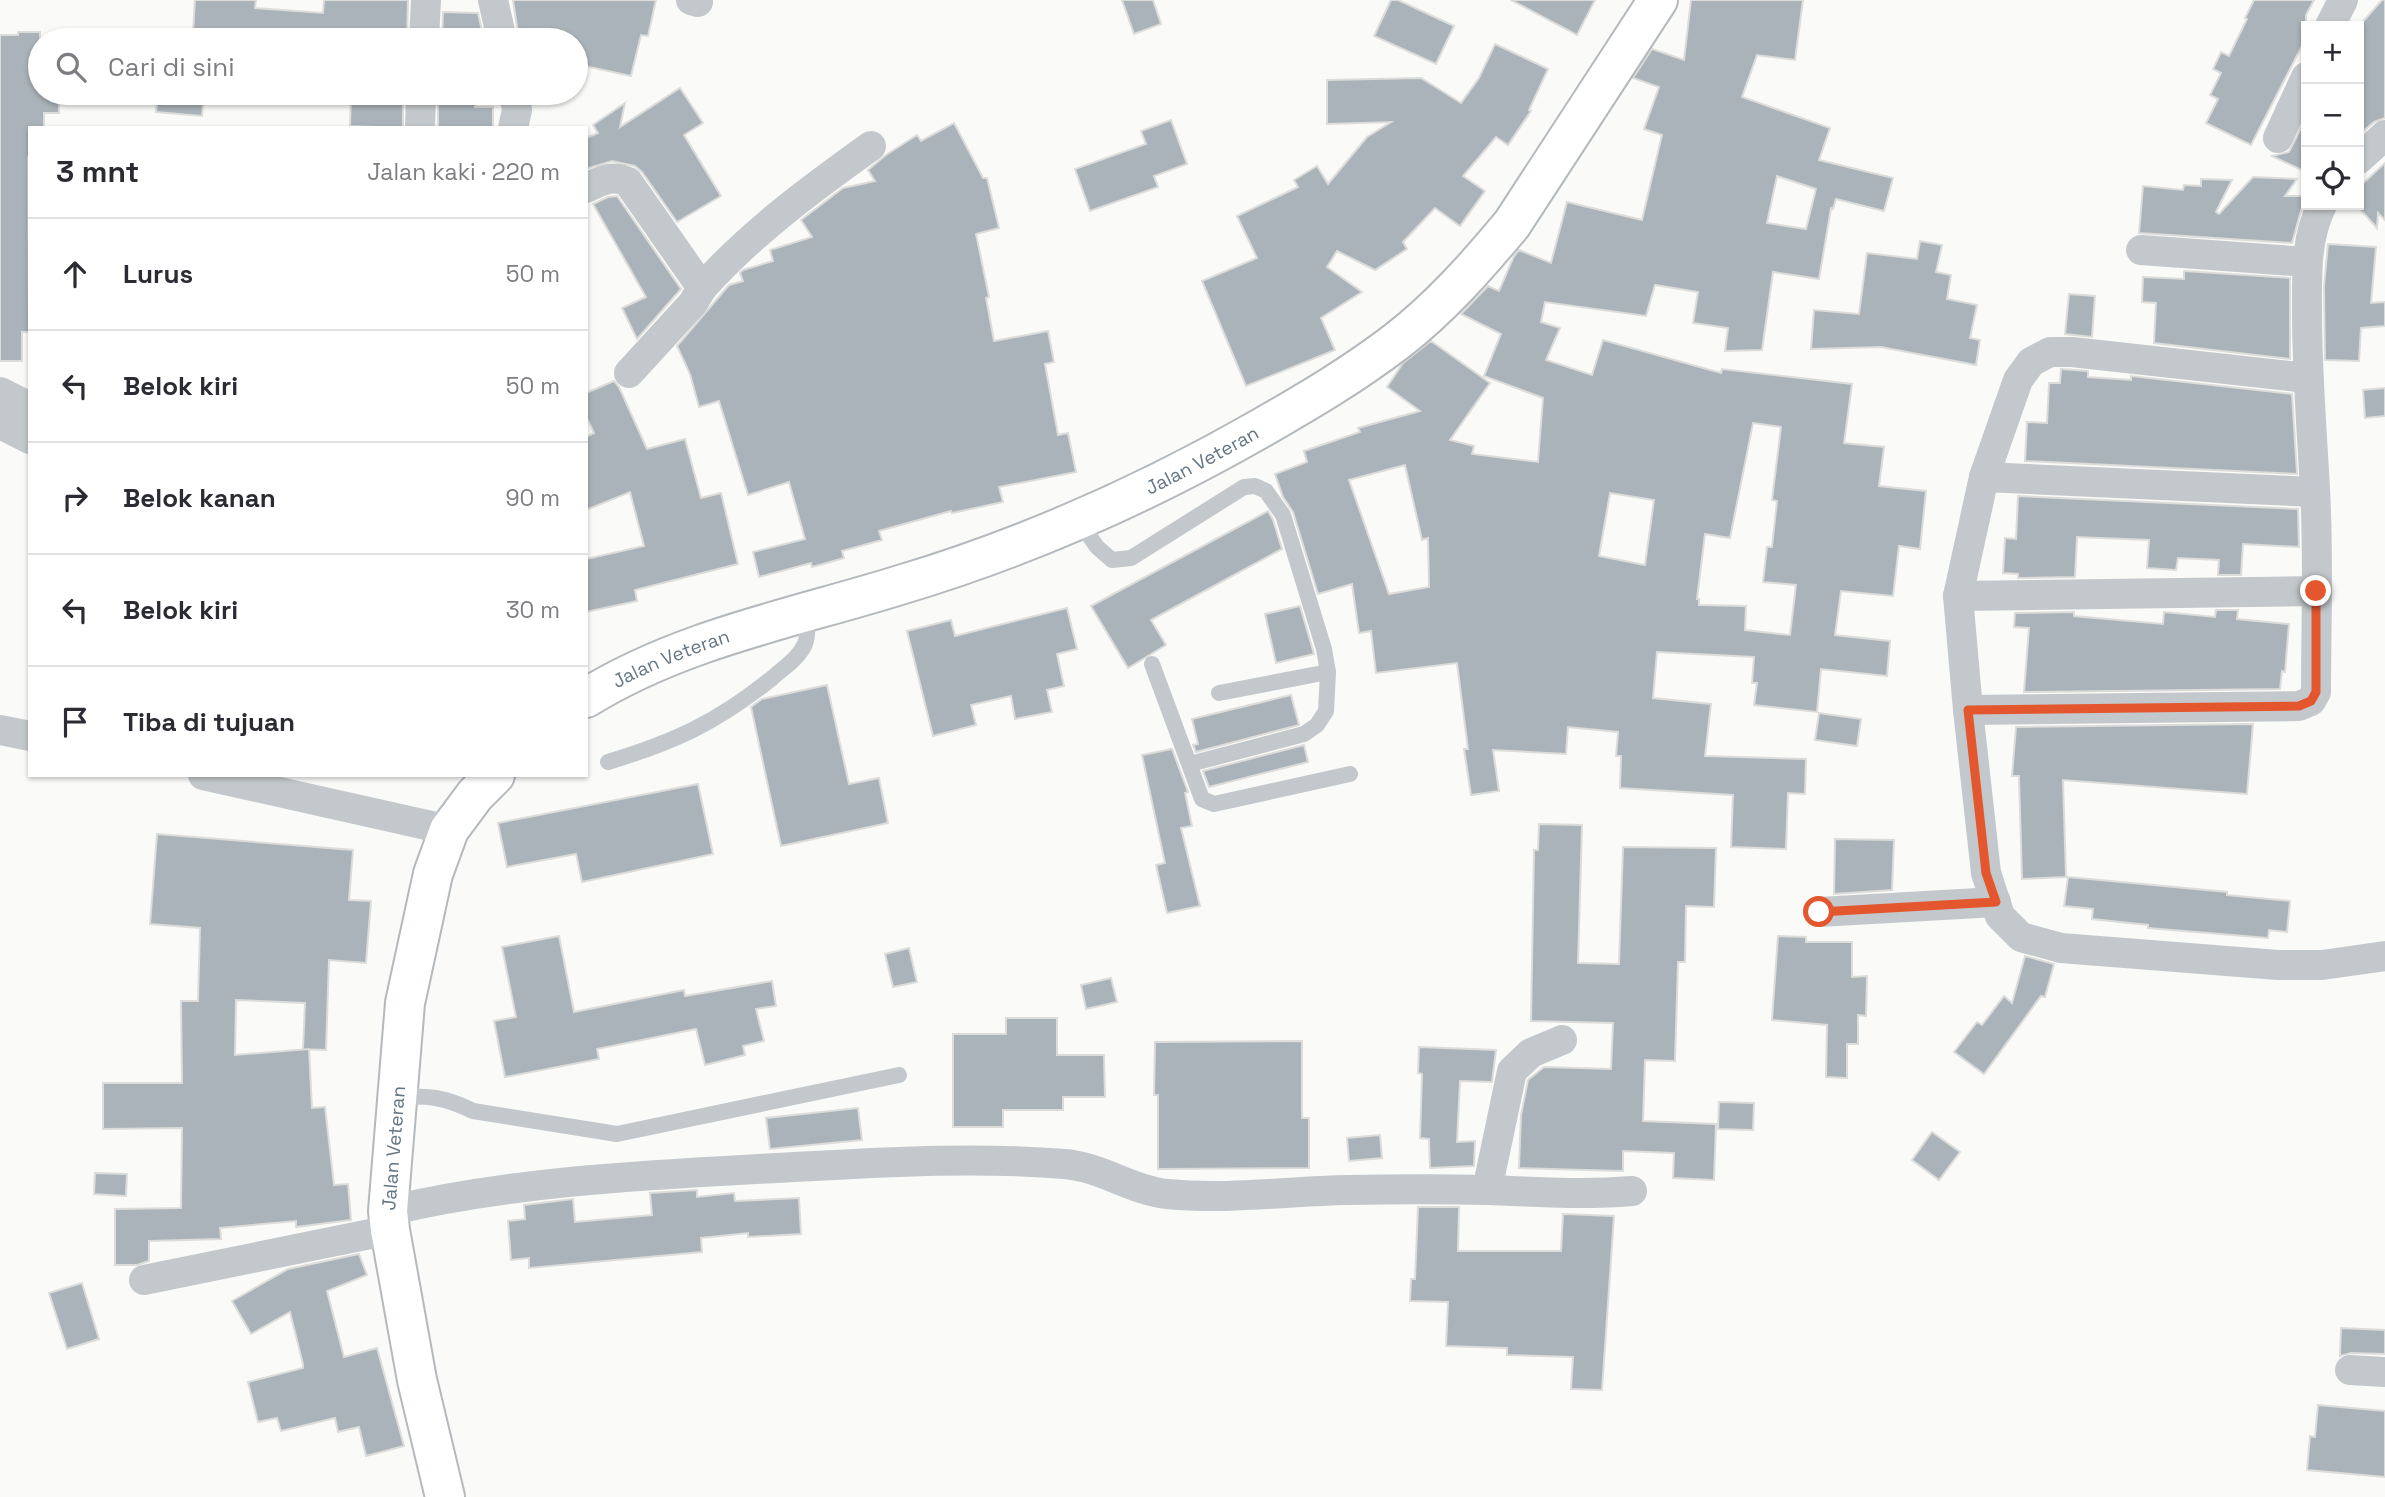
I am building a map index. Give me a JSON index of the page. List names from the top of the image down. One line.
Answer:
{"streets":{"highway":["Jalan Veteran"]},"page":{"map_buttons":["+","−"],"search":"Cari di sini","heading":["3 mnt","Jalan kaki · 220 m"],"list":[["Lurus","50 m"],["Belok kiri","50 m"],["Belok kanan","90 m"],["Belok kiri","30 m"],"Tiba di tujuan"]}}
